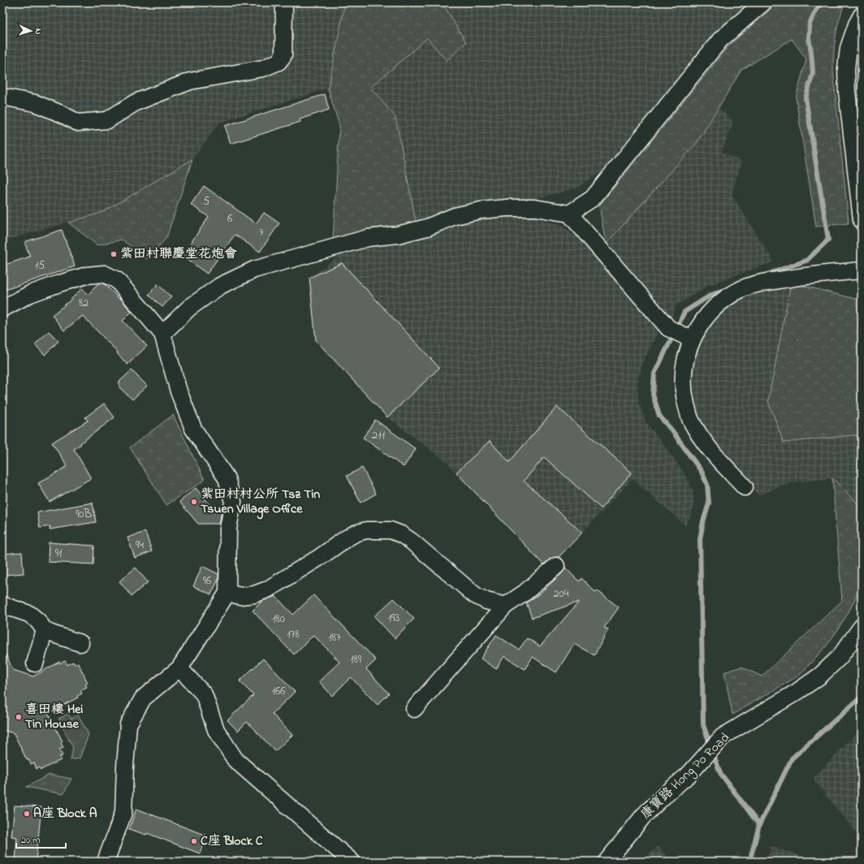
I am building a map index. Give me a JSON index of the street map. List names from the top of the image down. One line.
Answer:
{"streets":{"street":["康寶路 Hong Po Road"]},"places":["紫田村聯慶堂花炮會","紫田村村公所 Tsz Tin Tsuen Village Office","喜田樓 Hei Tin House","A座 Block A","C座 Block C"],"house_numbers":["5","6","7","15","82","211","90B","94","91","96","204","193","180","178","187","189","166"],"scale_bar":"20 m","north":"right"}
